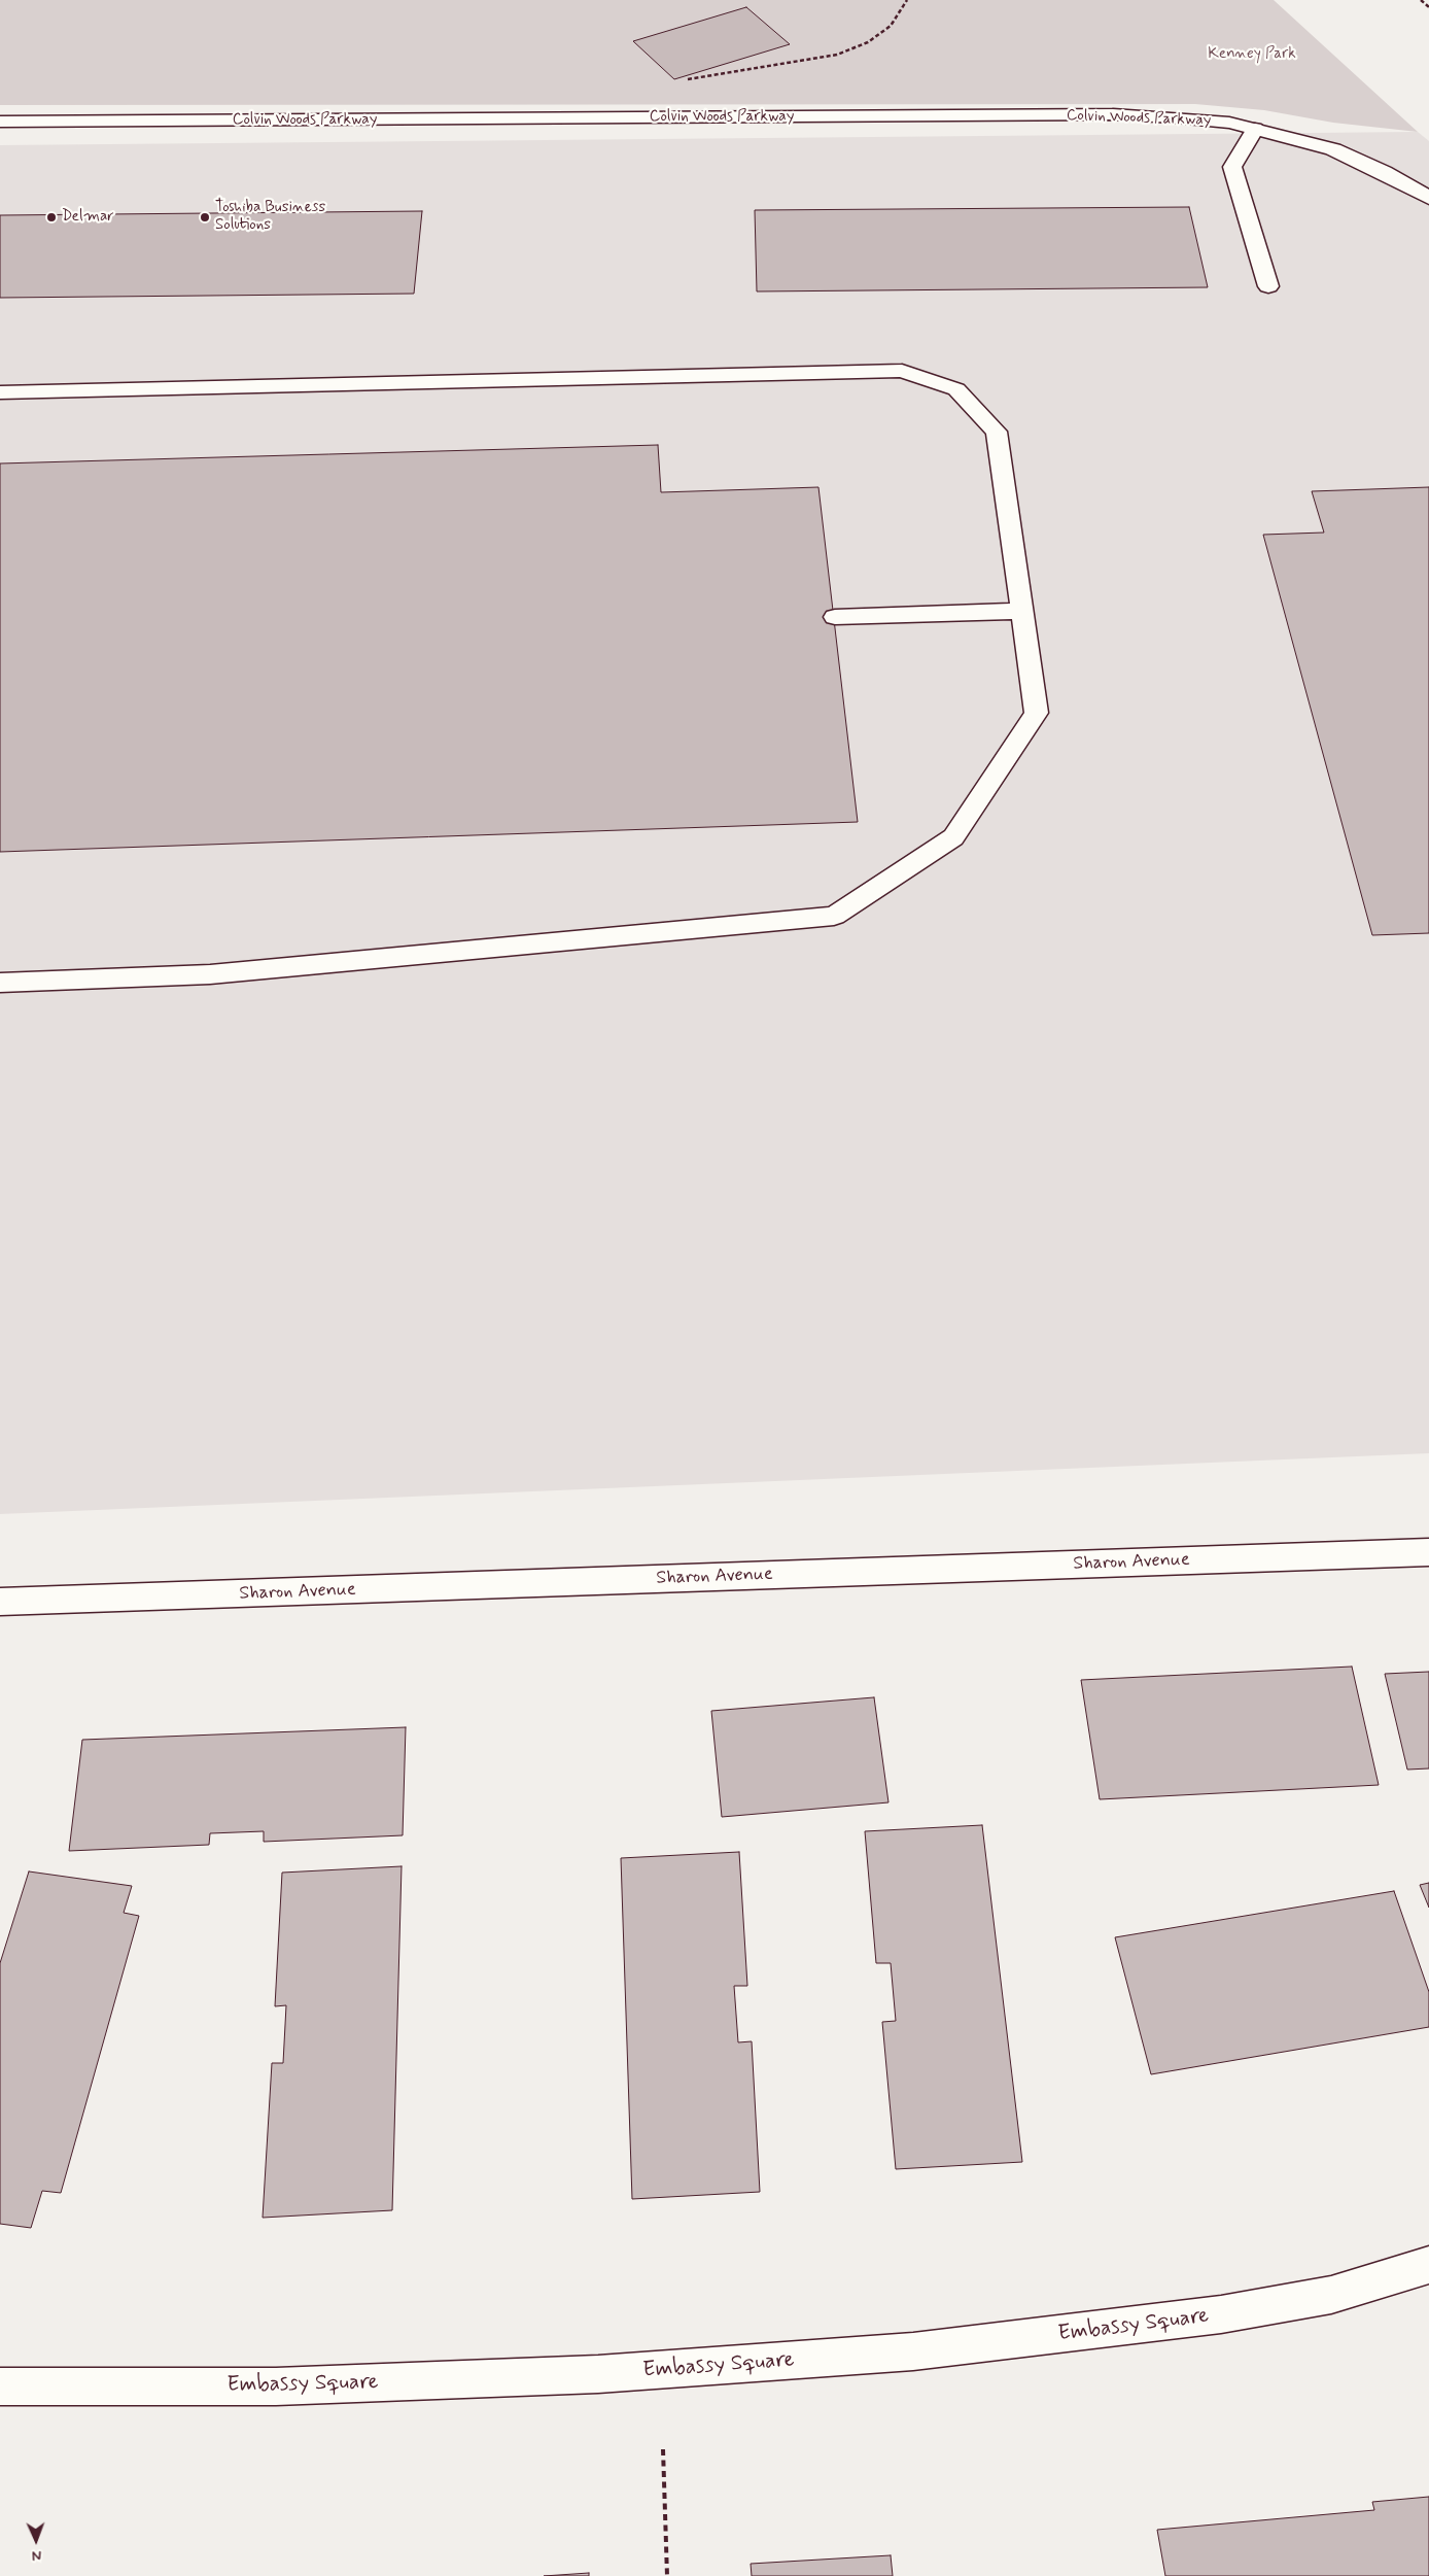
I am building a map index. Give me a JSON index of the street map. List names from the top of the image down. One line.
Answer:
{"streets":{"street":["Colvin Woods Parkway","Sharon Avenue","Embassy Square"]},"parks":["Kenney Park"],"places":["Delmar","Toshiba Business Solutions"],"north":"bottom"}
